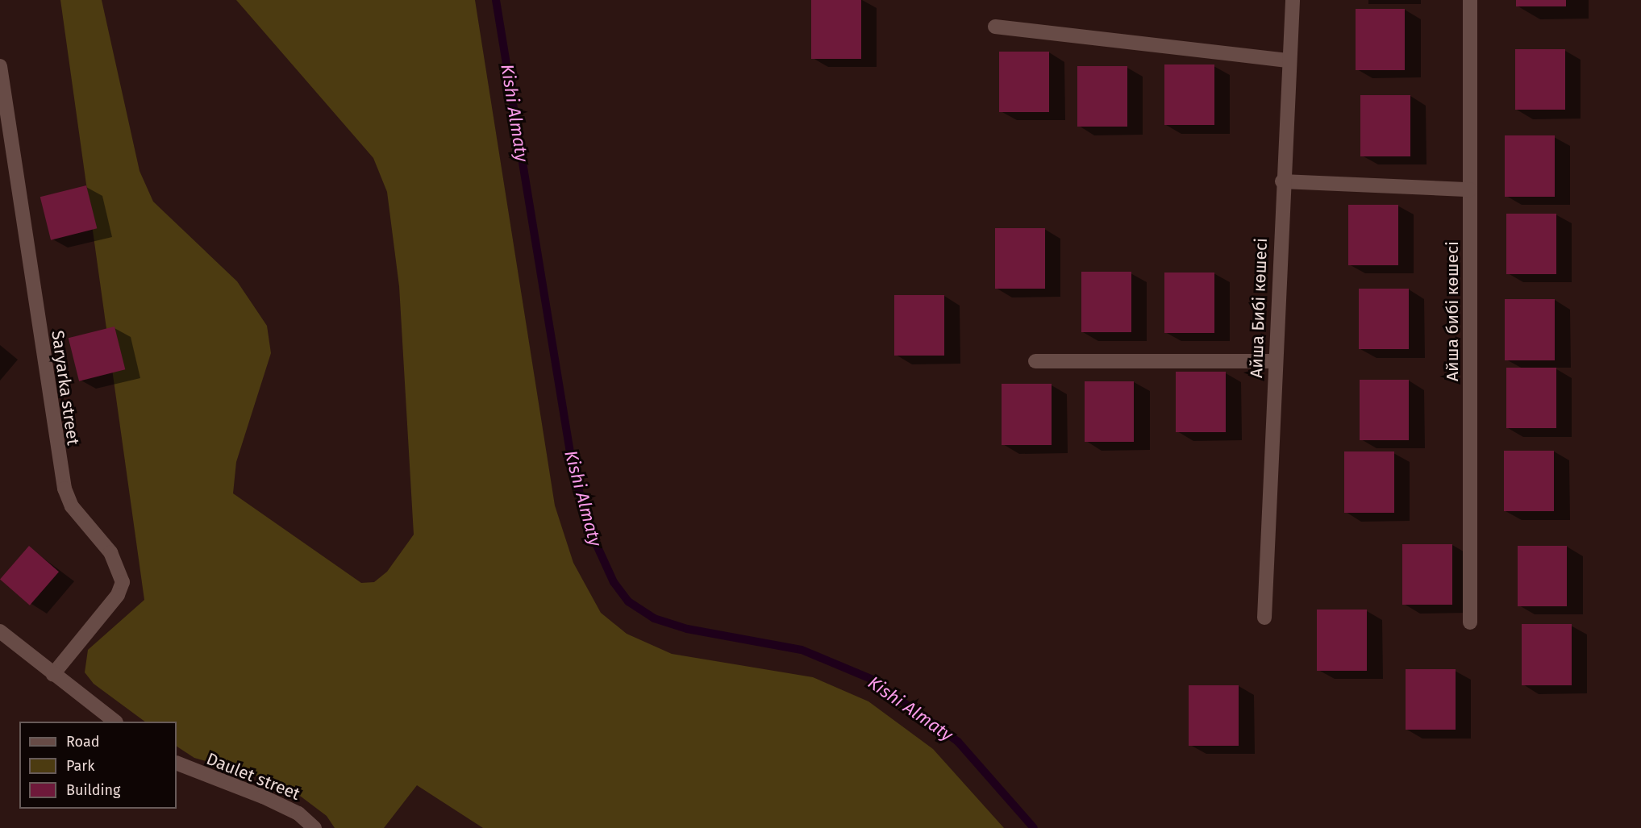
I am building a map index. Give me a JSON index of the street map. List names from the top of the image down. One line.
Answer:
{"streets":{"street":["Айша Бибі көшесі","Айша бибі көшесі","Saryarka street","Daulet street"]},"water":["Kіshі Almaty"],"legend":["Road","Park","Building"]}
